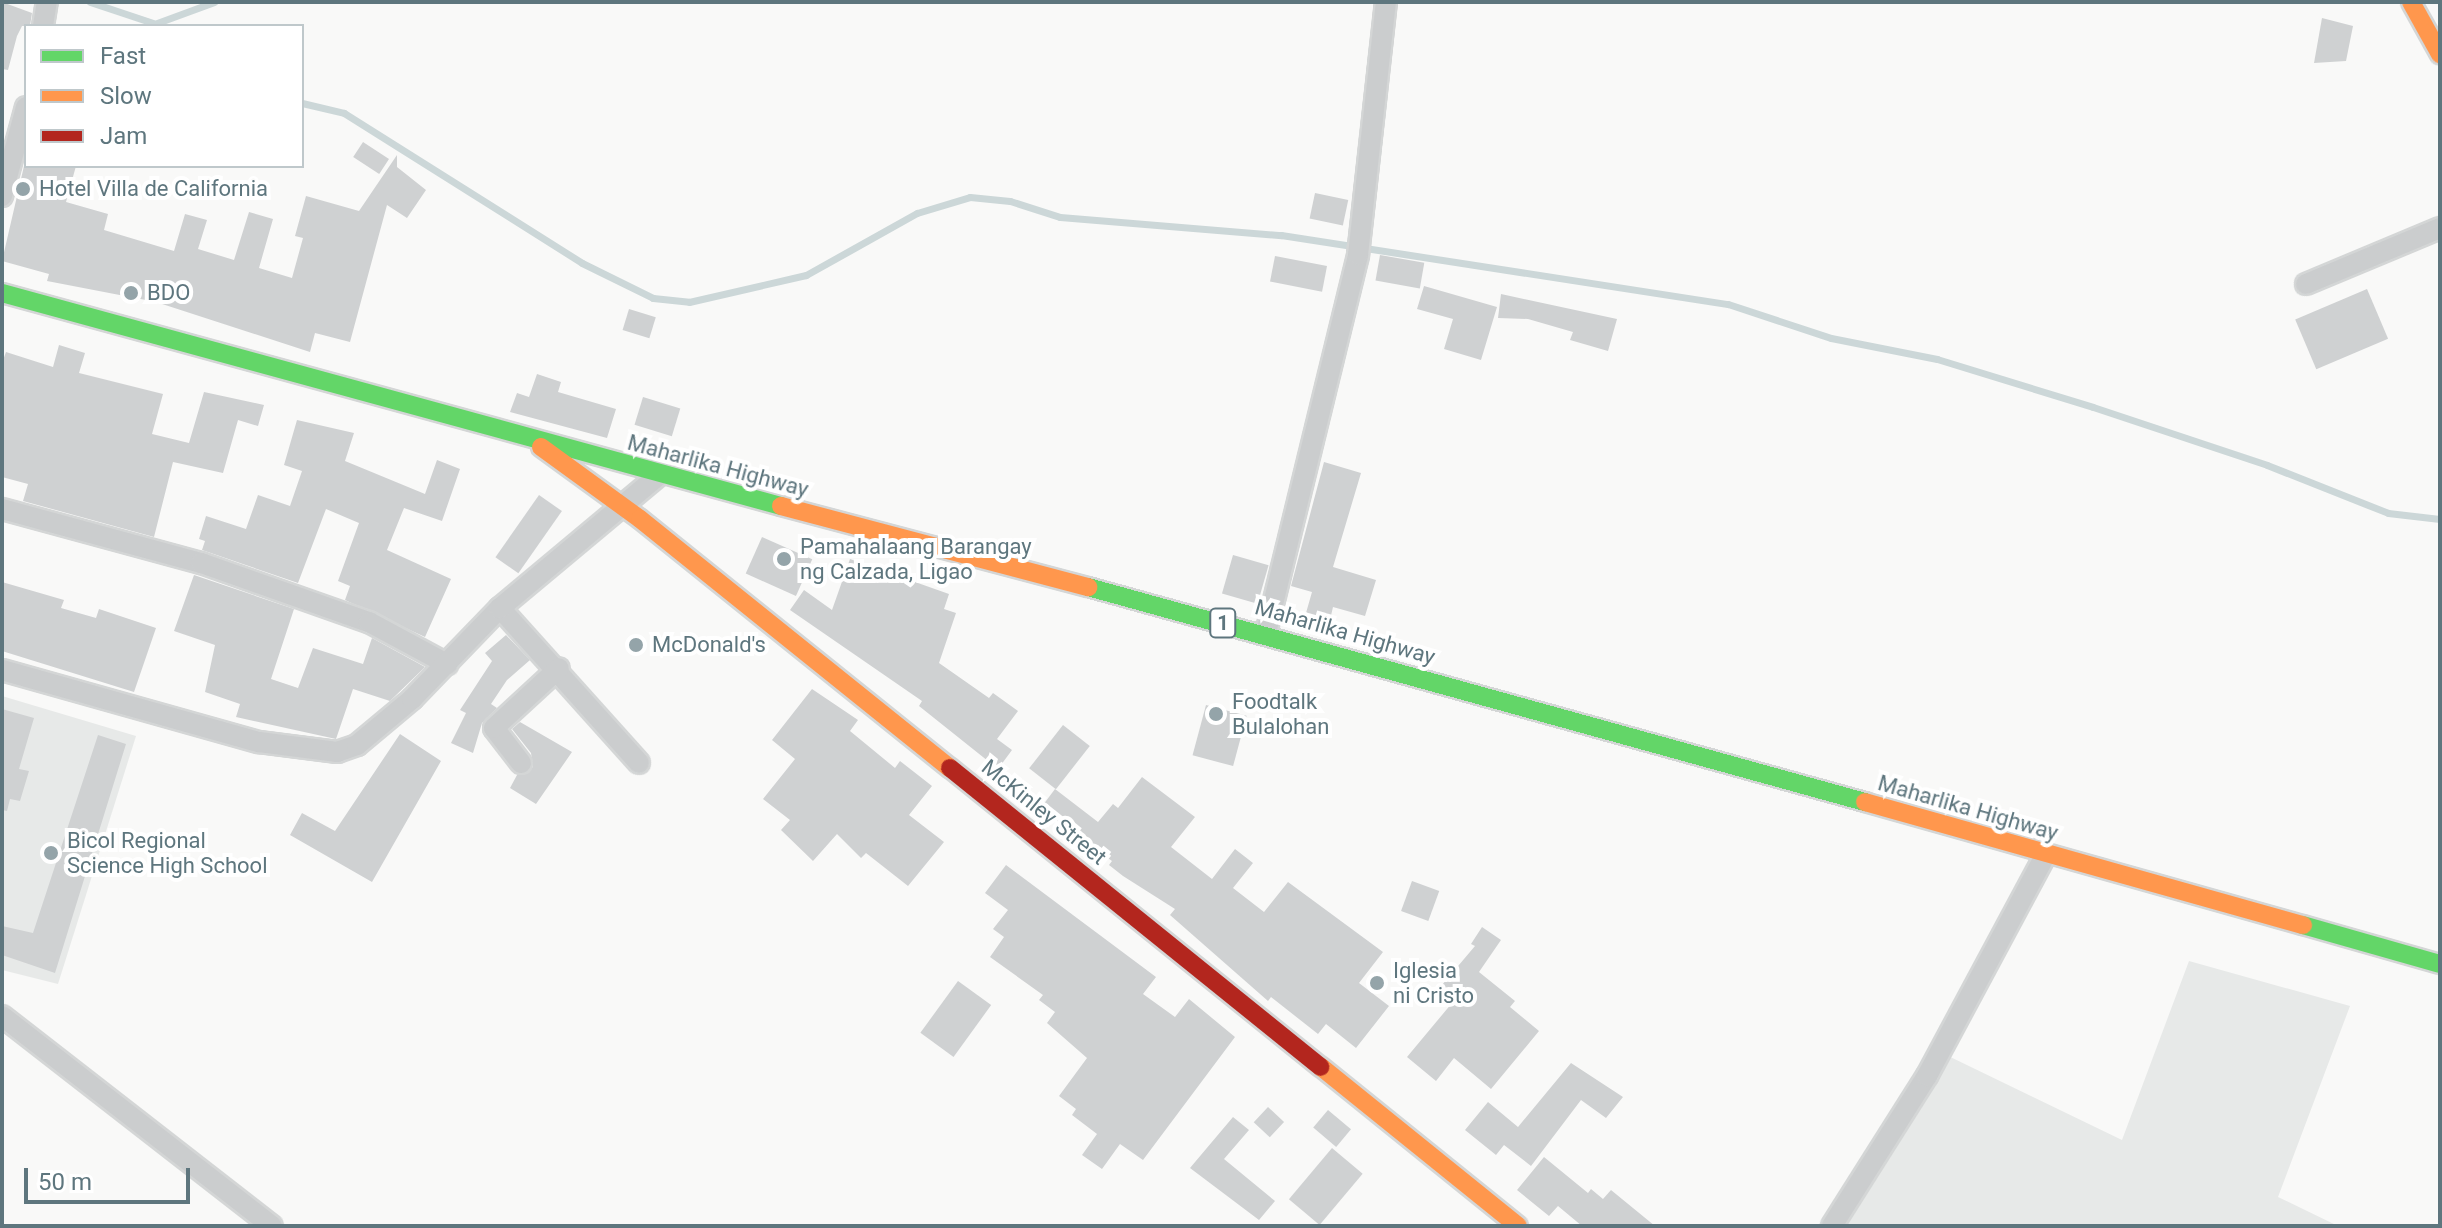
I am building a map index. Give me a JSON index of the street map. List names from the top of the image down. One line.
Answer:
{"streets":{"main road":["Maharlika Highway","1","McKinley Street"]},"crossings":[["Maharlika Highway","McKinley Street"]],"places":["Hotel Villa de California","BDO","Pamahalaang Barangay ng Calzada, Ligao","McDonald's","Foodtalk Bulalohan","Bicol Regional Science High School","Iglesia ni Cristo"],"legend":["Fast","Slow","Jam"],"scale_bar":"50 m"}
